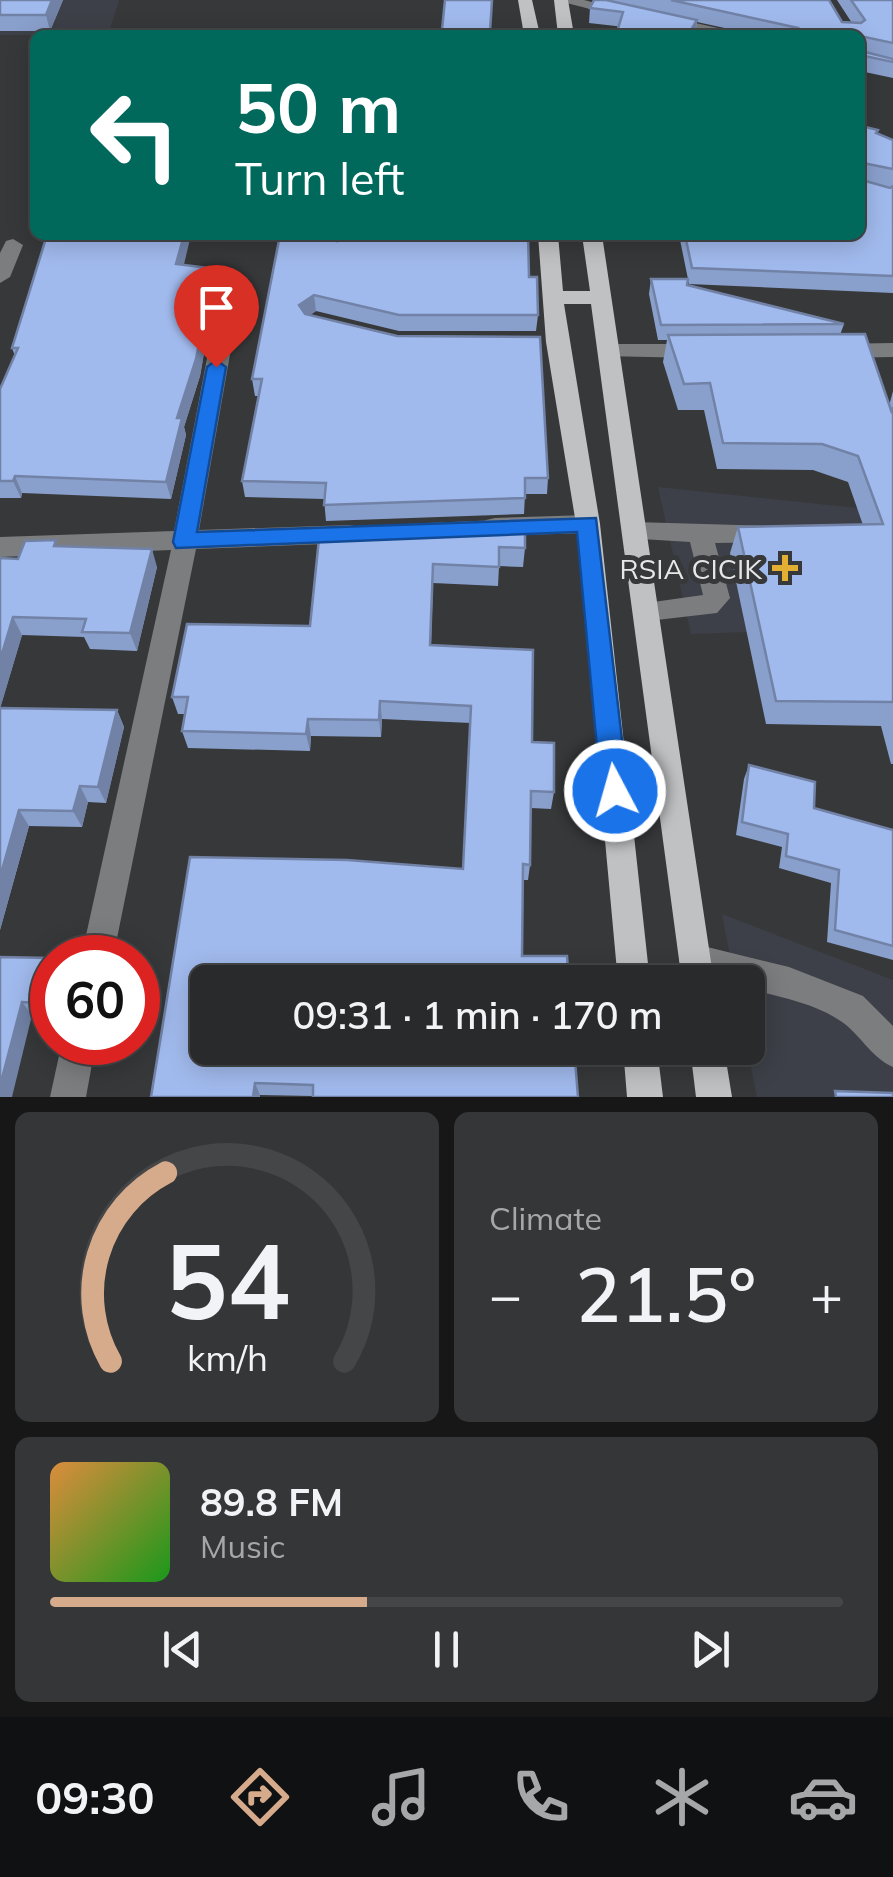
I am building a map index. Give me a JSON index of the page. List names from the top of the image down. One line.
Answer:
{"places":{"health":["RSIA CICIK"]},"page":{"turn":["50 m","Turn left"],"limit":"60","trip":"09:31 · 1 min · 170 m","tile":"Climate","heat":["−","21.5°","+"],"song":["89.8 FM","Music"],"tabs":"09:30","gauge":["54","km/h"]}}
